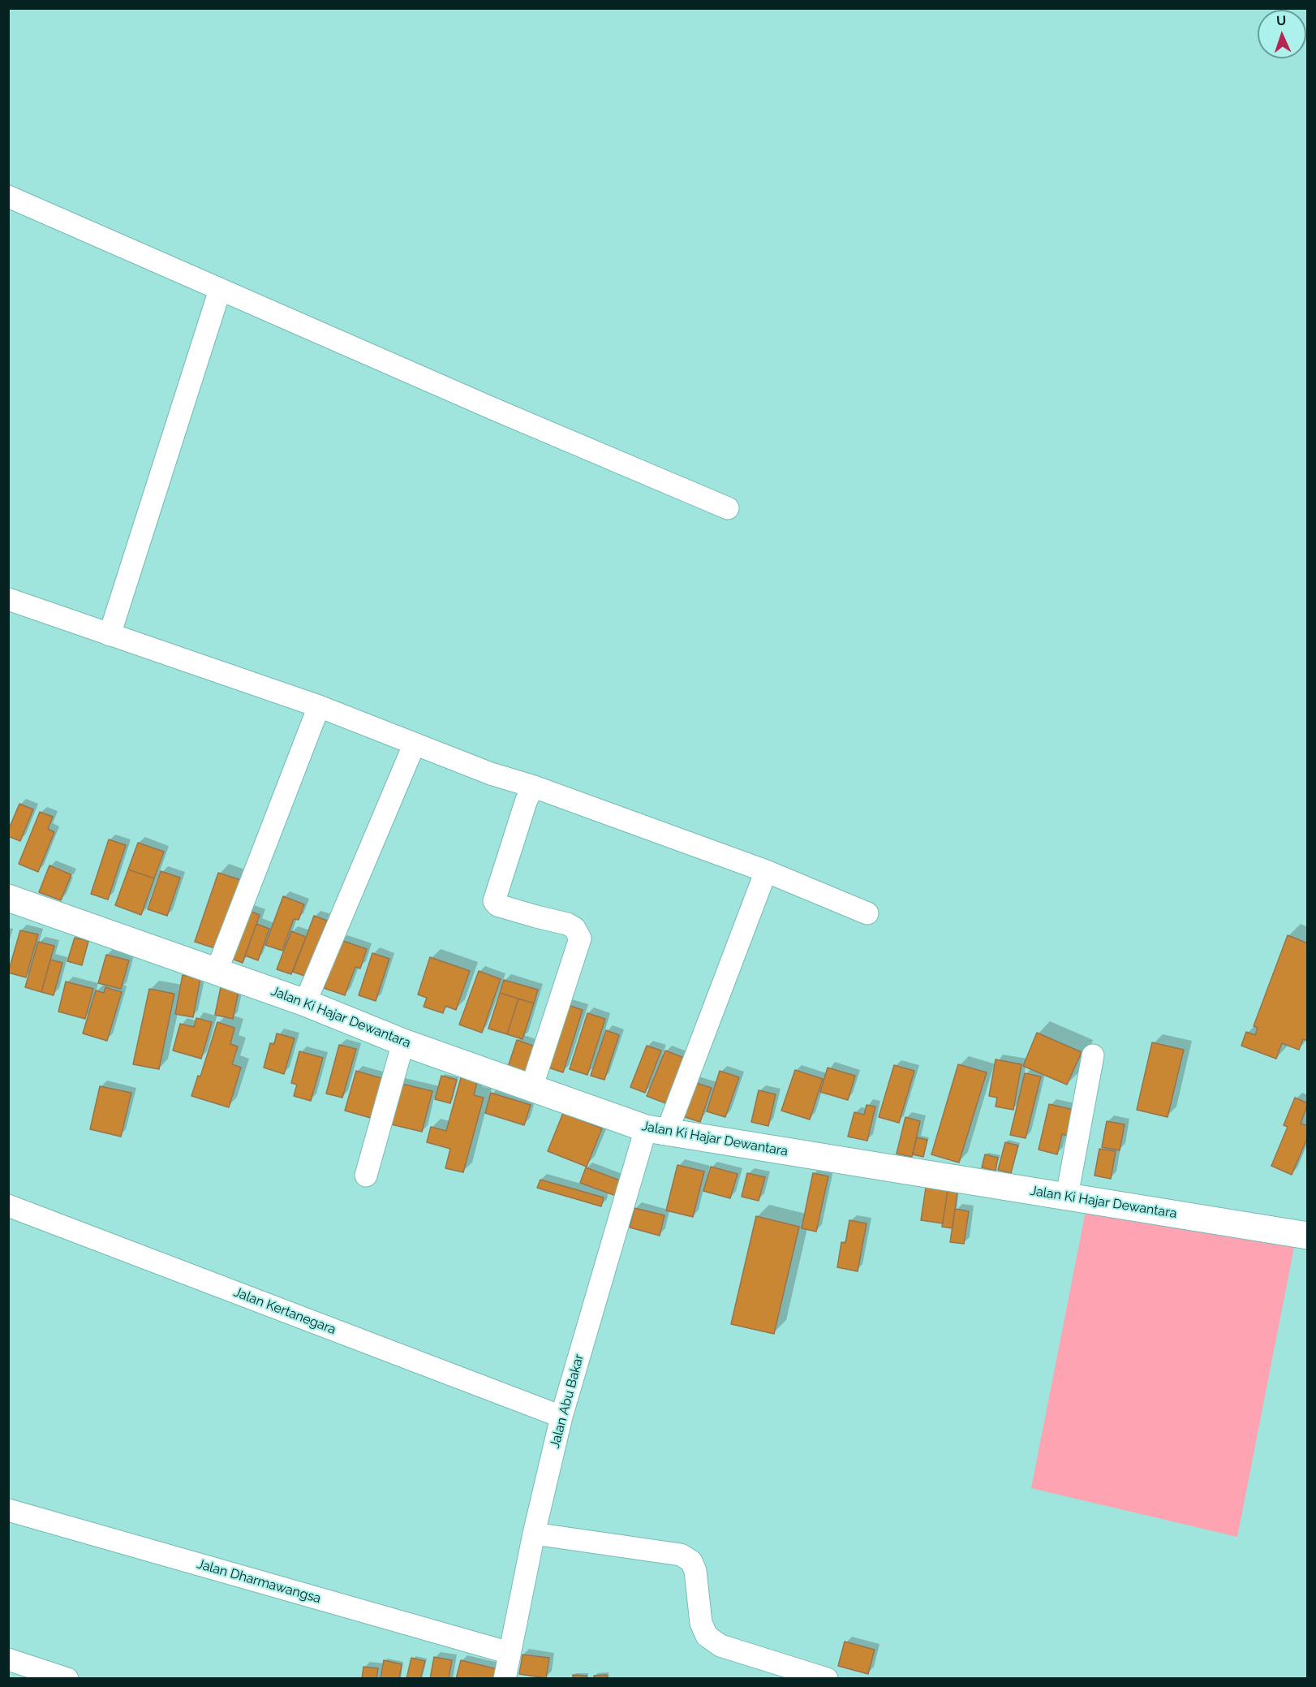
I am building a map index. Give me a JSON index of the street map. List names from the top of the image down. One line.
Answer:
{"streets":{"main road":["Jalan Ki Hajar Dewantara"],"street":["Jalan Kertanegara","Jalan Abu Bakar","Jalan Dharmawangsa"]},"crossings":[["Jalan Ki Hajar Dewantara","Jalan Abu Bakar"],["Jalan Kertanegara","Jalan Abu Bakar"],["Jalan Abu Bakar","Jalan Dharmawangsa"]],"north":"top"}
